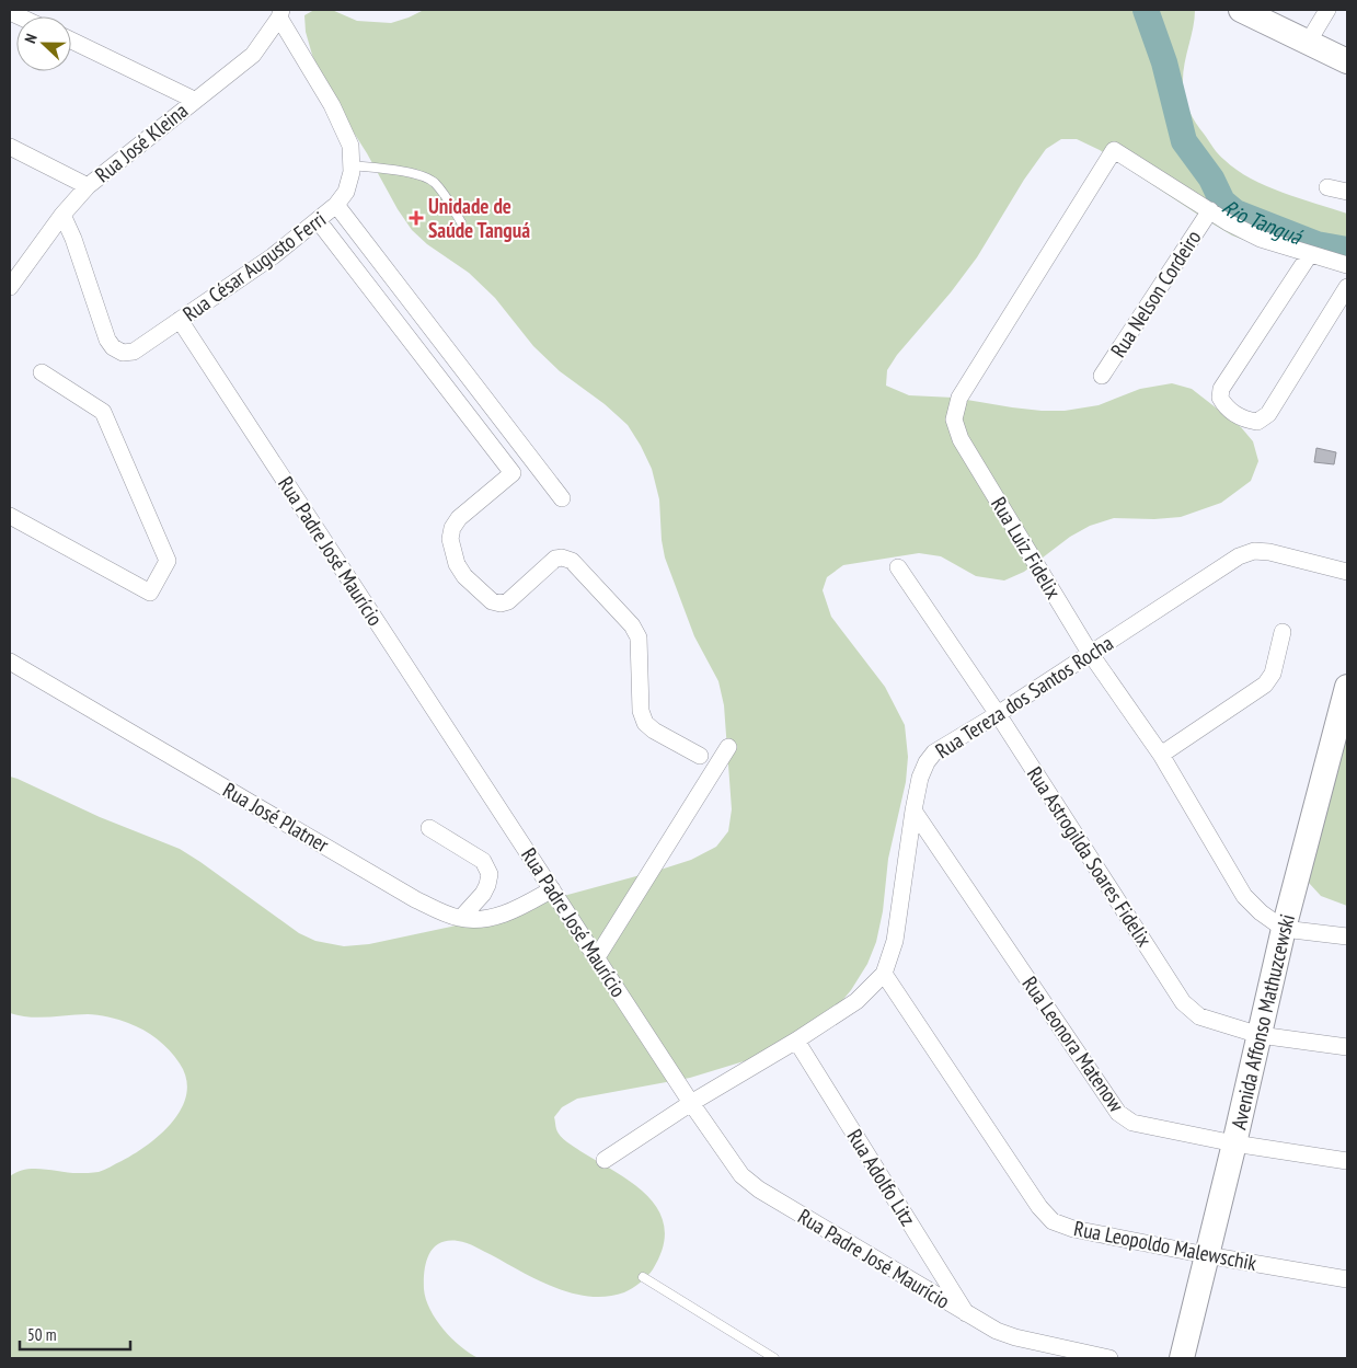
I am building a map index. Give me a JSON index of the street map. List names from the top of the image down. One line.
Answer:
{"streets":{"street":["Rua José Kleina","Rua César Augusto Ferri","Rua Nelson Cordeiro","Rua Luiz Fidelix","Rua Padre José Maurício","Rua Tereza dos Santos Rocha","Rua José Platner","Rua Astrogilda Soares Fidelix","Avenida Affonso Mathuzcewski","Rua Leonora Matenow","Rua Adolfo Litz","Rua Leopoldo Malewschik"]},"crossings":[["Rua José Kleina","Rua César Augusto Ferri"],["Rua César Augusto Ferri","Rua Padre José Maurício"],["Rua Nelson Cordeiro","Rua Luiz Fidelix"],["Rua Luiz Fidelix","Rua Tereza dos Santos Rocha"],["Rua Luiz Fidelix","Avenida Affonso Mathuzcewski"],["Rua Padre José Maurício","Rua Tereza dos Santos Rocha"],["Rua Padre José Maurício","Rua José Platner"],["Rua Padre José Maurício","Rua Adolfo Litz"],["Rua Tereza dos Santos Rocha","Rua Astrogilda Soares Fidelix"],["Rua Tereza dos Santos Rocha","Rua Leonora Matenow"],["Rua Tereza dos Santos Rocha","Rua Adolfo Litz"],["Rua Tereza dos Santos Rocha","Rua Leopoldo Malewschik"],["Rua Astrogilda Soares Fidelix","Avenida Affonso Mathuzcewski"],["Avenida Affonso Mathuzcewski","Rua Leonora Matenow"],["Avenida Affonso Mathuzcewski","Rua Leopoldo Malewschik"]],"water":["Rio Tanguá"],"places":{"health":["Unidade de Saúde Tanguá"]},"scale_bar":"50 m","north":"left"}
